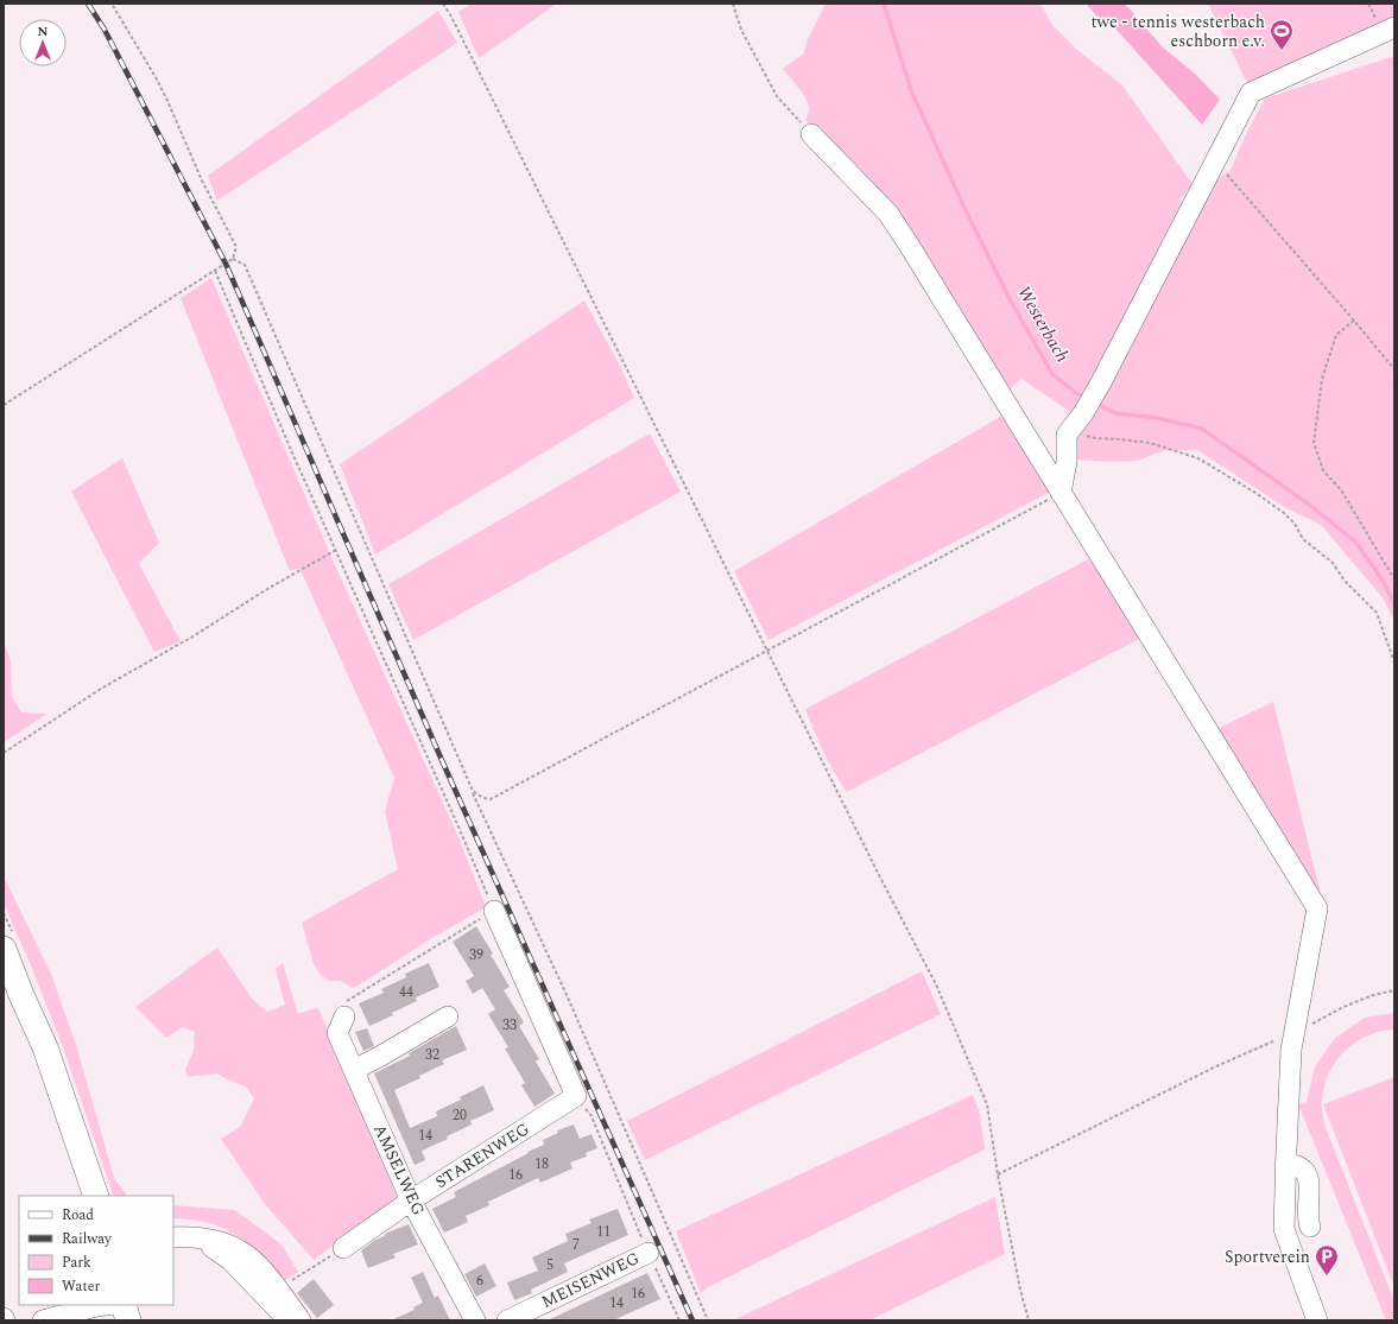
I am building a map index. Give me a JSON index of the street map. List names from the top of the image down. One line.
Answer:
{"streets":{"street":["STARENWEG","AMSELWEG","MEISENWEG"]},"crossings":[["STARENWEG","AMSELWEG"]],"water":["Westerbach"],"places":{"sports":["twe - tennis westerbach eschborn e.v."],"parking":["Sportverein"]},"house_numbers":["39","44","33","32","20","14","18","16","11","7","5","6","16","14"],"legend":["Road","Railway","Park","Water"],"north":"top"}
